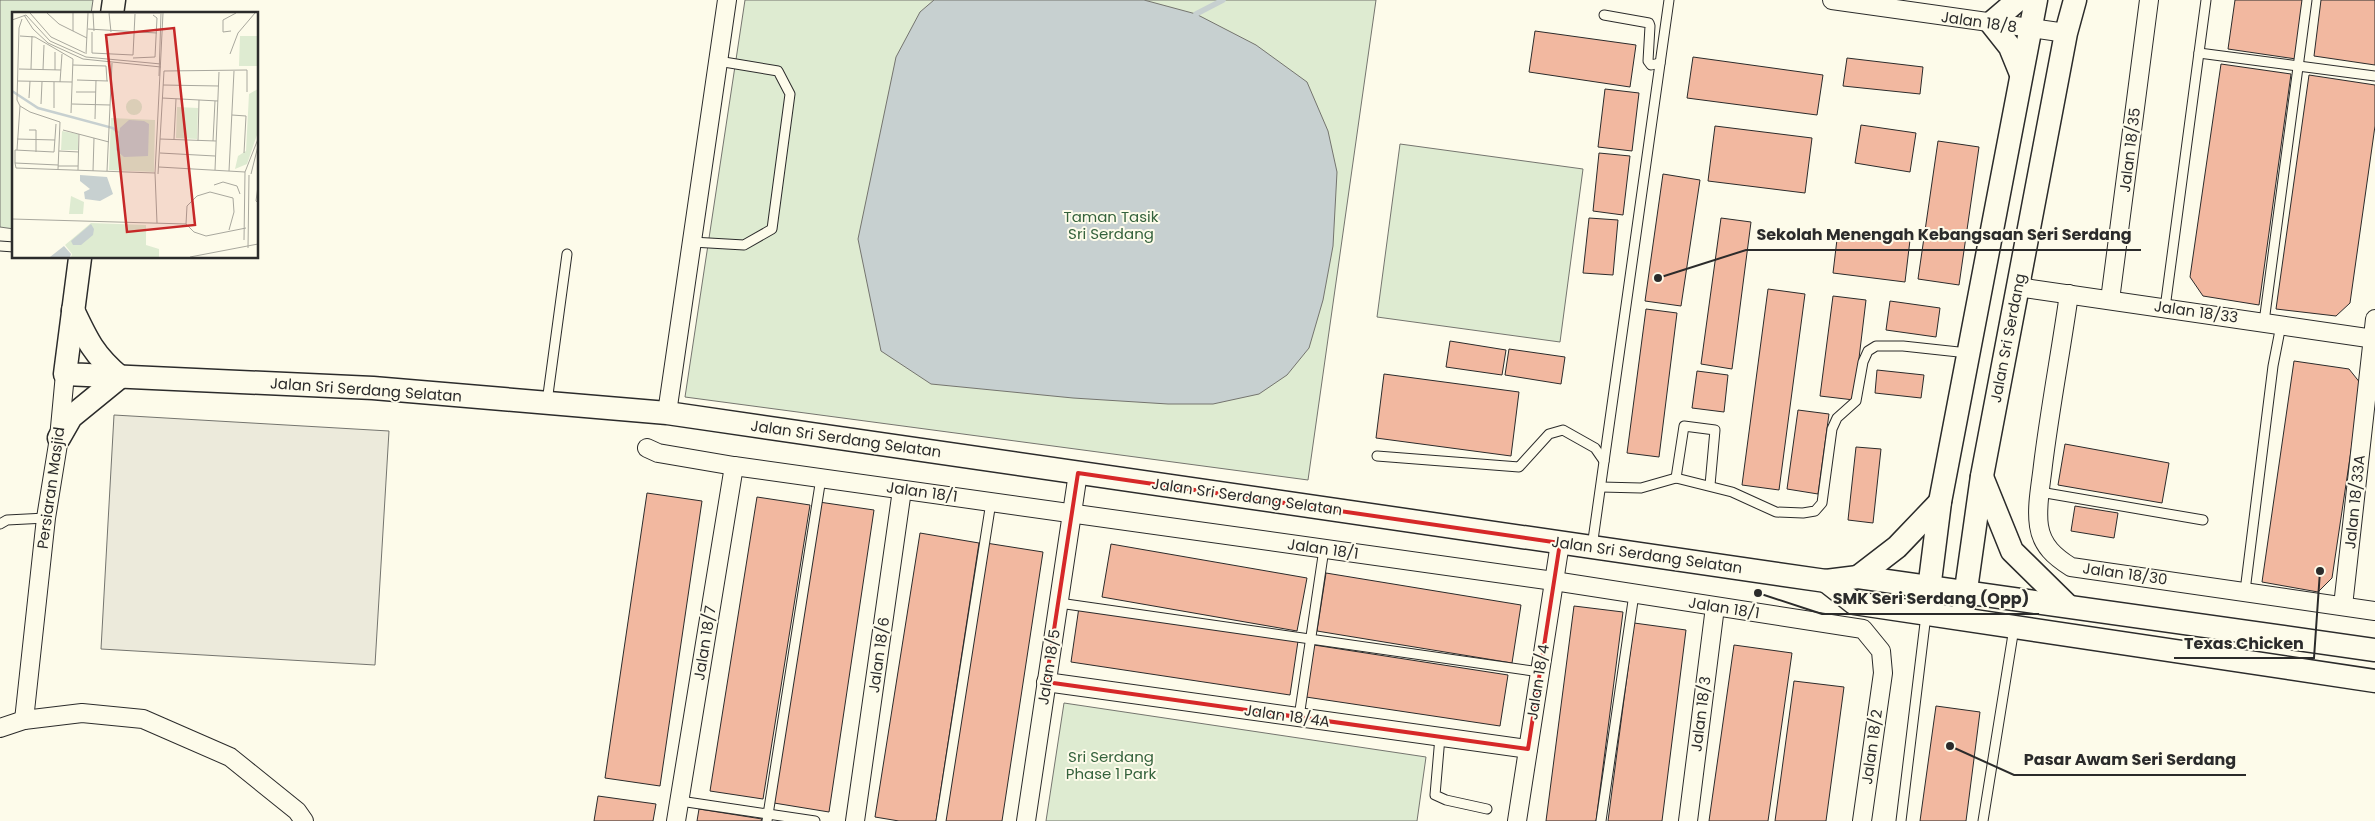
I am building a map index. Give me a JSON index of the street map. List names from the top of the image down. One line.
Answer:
{"streets":{"street":["Jalan 18/8","Jalan 18/35","Jalan 18/33","Jalan Sri Serdang","Jalan Sri Serdang Selatan","Persiaran Masjid","Jalan 18/1","Jalan 18/33A","Jalan 18/30","Jalan 18/7","Jalan 18/6","Jalan 18/5","Jalan 18/4","Jalan 18/3","Jalan 18/4A","Jalan 18/2"]},"crossings":[["Jalan 18/8","Jalan Sri Serdang"],["Jalan 18/35","Jalan 18/33"],["Jalan 18/33","Jalan Sri Serdang"],["Jalan 18/33","Jalan 18/33A"],["Jalan 18/33","Jalan 18/30"],["Jalan Sri Serdang","Jalan Sri Serdang Selatan"],["Jalan Sri Serdang Selatan","Persiaran Masjid"],["Jalan Sri Serdang Selatan","Jalan 18/5"],["Jalan Sri Serdang Selatan","Jalan 18/4"],["Jalan 18/1","Jalan 18/7"],["Jalan 18/1","Jalan 18/6"],["Jalan 18/1","Jalan 18/5"],["Jalan 18/1","Jalan 18/4"],["Jalan 18/1","Jalan 18/3"],["Jalan 18/1","Jalan 18/2"],["Jalan 18/33A","Jalan 18/30"],["Jalan 18/5","Jalan 18/4A"],["Jalan 18/4","Jalan 18/4A"]],"parks":["Taman Tasik Sri Serdang","Sri Serdang Phase 1 Park"],"places":["Sekolah Menengah Kebangsaan Seri Serdang","Texas Chicken","SMK Seri Serdang (Opp)","Pasar Awam Seri Serdang"]}
